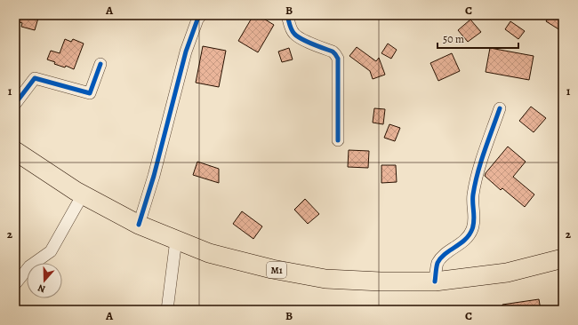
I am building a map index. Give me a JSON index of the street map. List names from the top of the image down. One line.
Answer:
{"streets":{"highway":["M1"]},"scale_bar":"50 m","north":"bottom","grid":{"columns":["A","B","C"],"rows":["1","2"]}}
